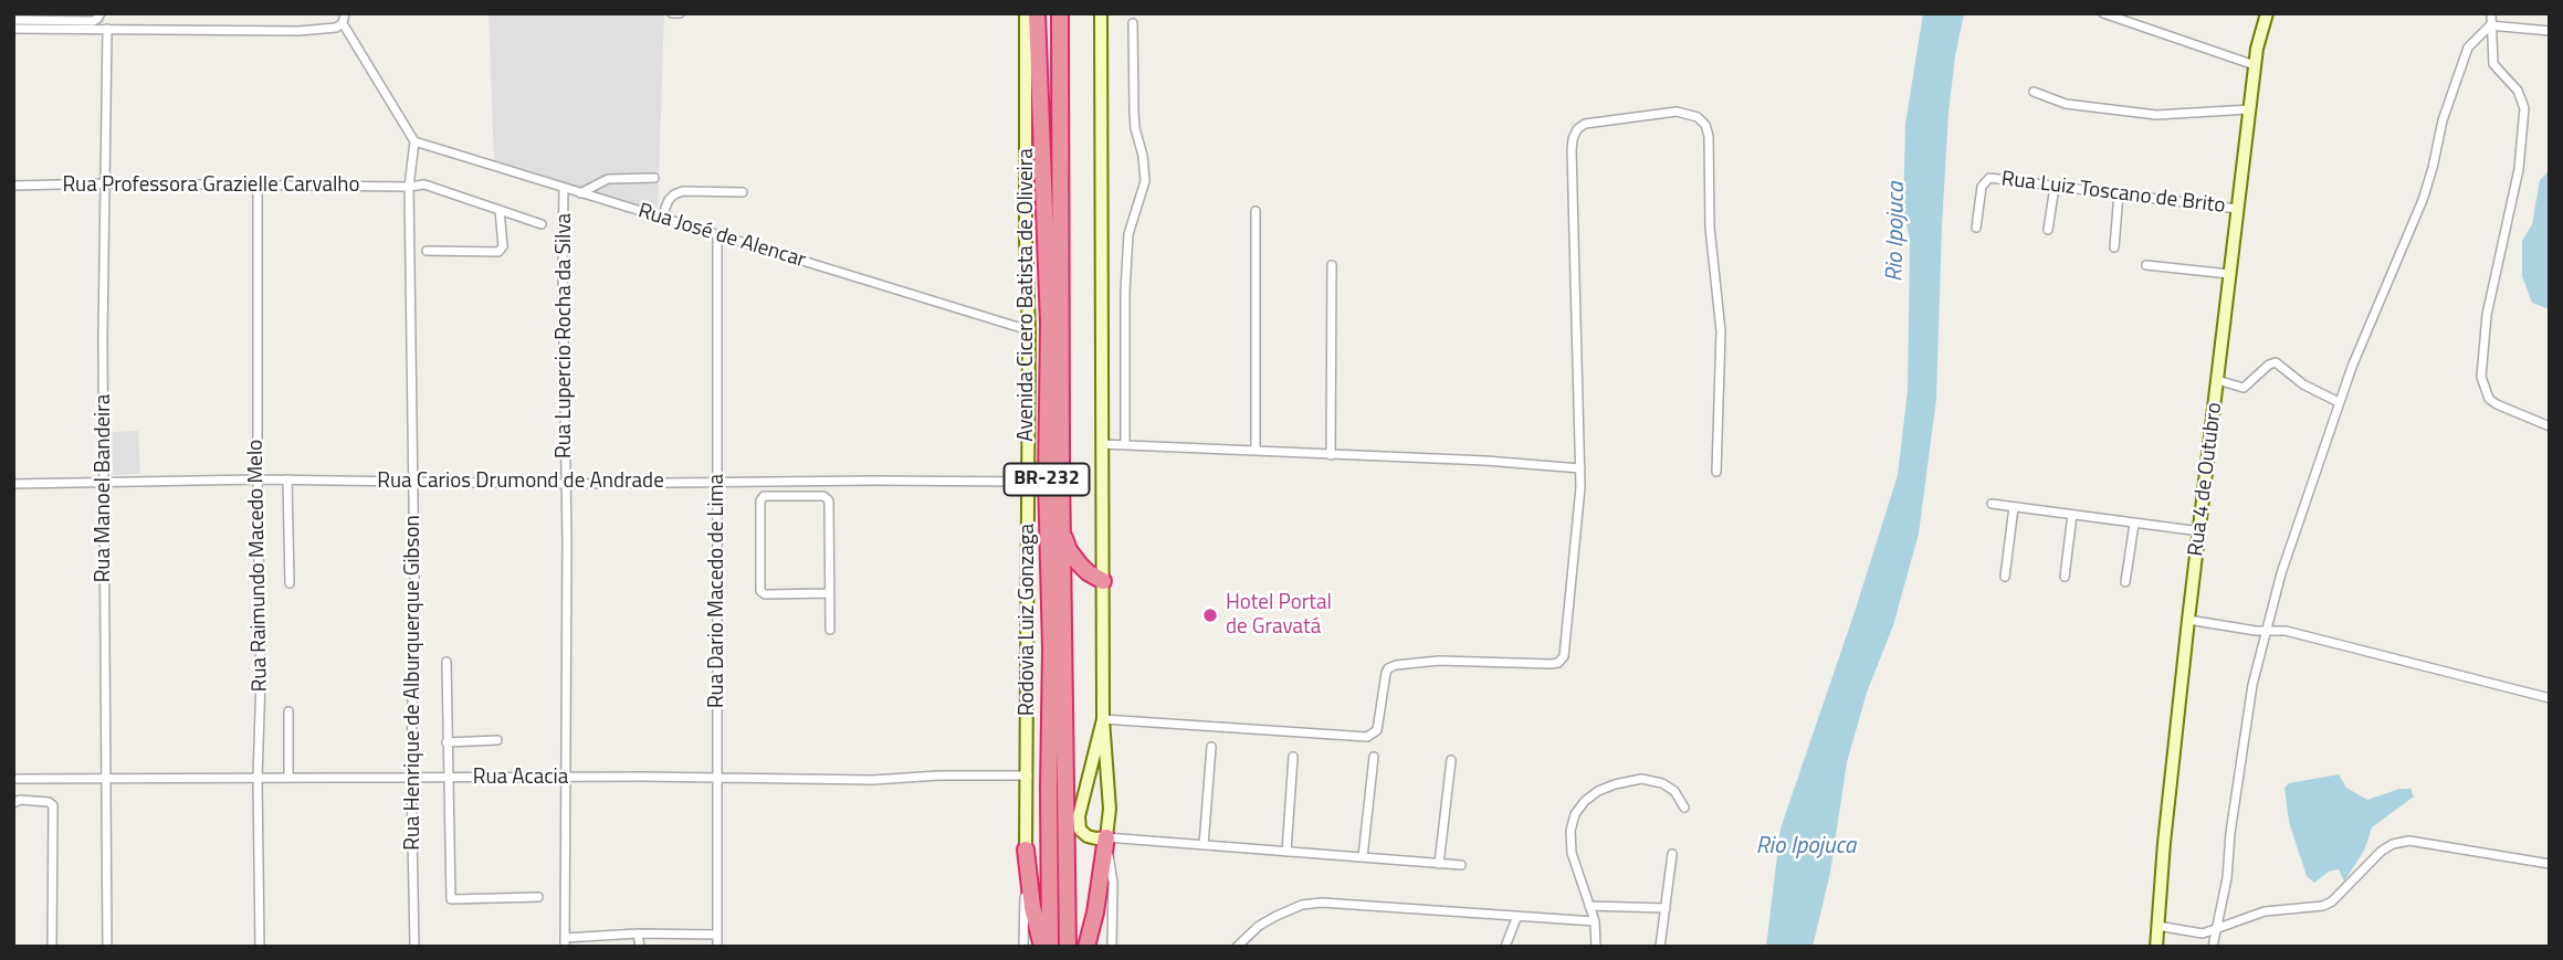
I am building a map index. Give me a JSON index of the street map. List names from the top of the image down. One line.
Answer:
{"streets":{"highway":["BR-232","Rodovia Luiz Gonzaga"],"main road":["Avenida Cicero Batista de Oliveira","Rua 4 de Outubro"],"street":["Rua Professora Grazielle Carvalho","Rua Luiz Toscano de Brito","Rua José de Alencar","Rua Lupercio Rocha da Silva","Rua Carios Drumond de Andrade","Rua Manoel Bandeira","Rua Raimundo Macedo Melo","Rua Dario Macedo de Lima","Rua Henrique de Alburquerque Gibson","Rua Acacia"]},"crossings":[["Rua Professora Grazielle Carvalho","Rua Manoel Bandeira"],["Rua Professora Grazielle Carvalho","Rua Raimundo Macedo Melo"],["Rua Professora Grazielle Carvalho","Rua Henrique de Alburquerque Gibson"],["Rua Luiz Toscano de Brito","Rua 4 de Outubro"],["Rua José de Alencar","Avenida Cicero Batista de Oliveira"],["Rua José de Alencar","Rua Lupercio Rocha da Silva"],["Rua José de Alencar","Rua Dario Macedo de Lima"],["Rua José de Alencar","Rua Henrique de Alburquerque Gibson"],["Avenida Cicero Batista de Oliveira","Rua Carios Drumond de Andrade"],["Avenida Cicero Batista de Oliveira","Rua Acacia"],["Rua Lupercio Rocha da Silva","Rua Carios Drumond de Andrade"],["Rua Lupercio Rocha da Silva","Rua Acacia"],["Rua Carios Drumond de Andrade","Rua Manoel Bandeira"],["Rua Carios Drumond de Andrade","Rua Raimundo Macedo Melo"],["Rua Carios Drumond de Andrade","Rua Dario Macedo de Lima"],["Rua Carios Drumond de Andrade","Rua Henrique de Alburquerque Gibson"],["Rua Manoel Bandeira","Rua Acacia"],["Rua Raimundo Macedo Melo","Rua Acacia"],["Rua Dario Macedo de Lima","Rua Acacia"],["Rua Henrique de Alburquerque Gibson","Rua Acacia"]],"water":["Rio Ipojuca"],"places":["Hotel Portal de Gravatá"]}
